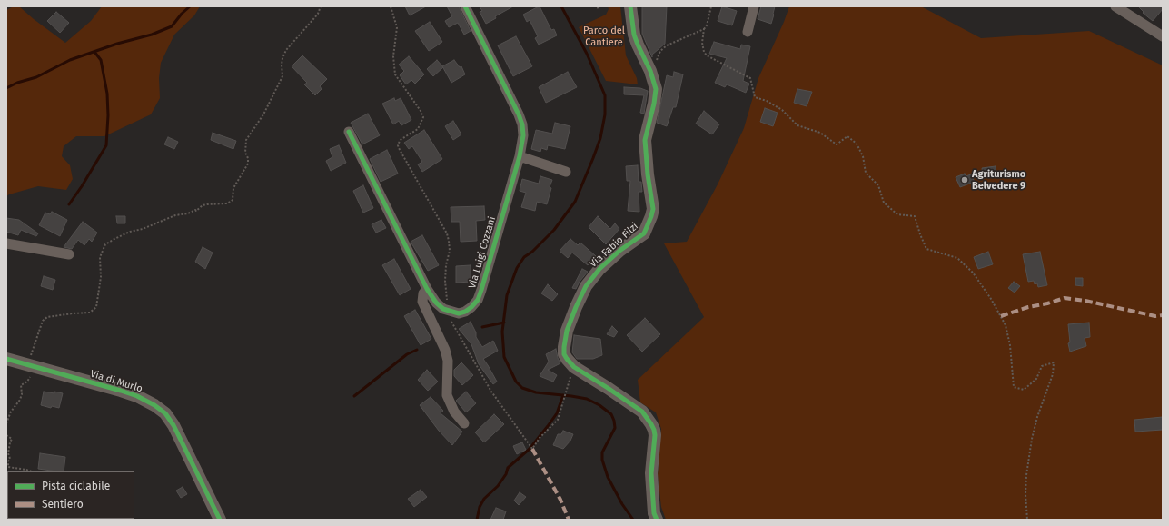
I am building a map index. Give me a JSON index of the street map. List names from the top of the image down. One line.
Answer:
{"streets":{"street":["Via Fabio Filzi","Via Luigi Cozzani","Via di Murlo"]},"parks":["Parco del Cantiere"],"places":["Agriturismo Belvedere 9"],"legend":["Pista ciclabile","Sentiero"]}
